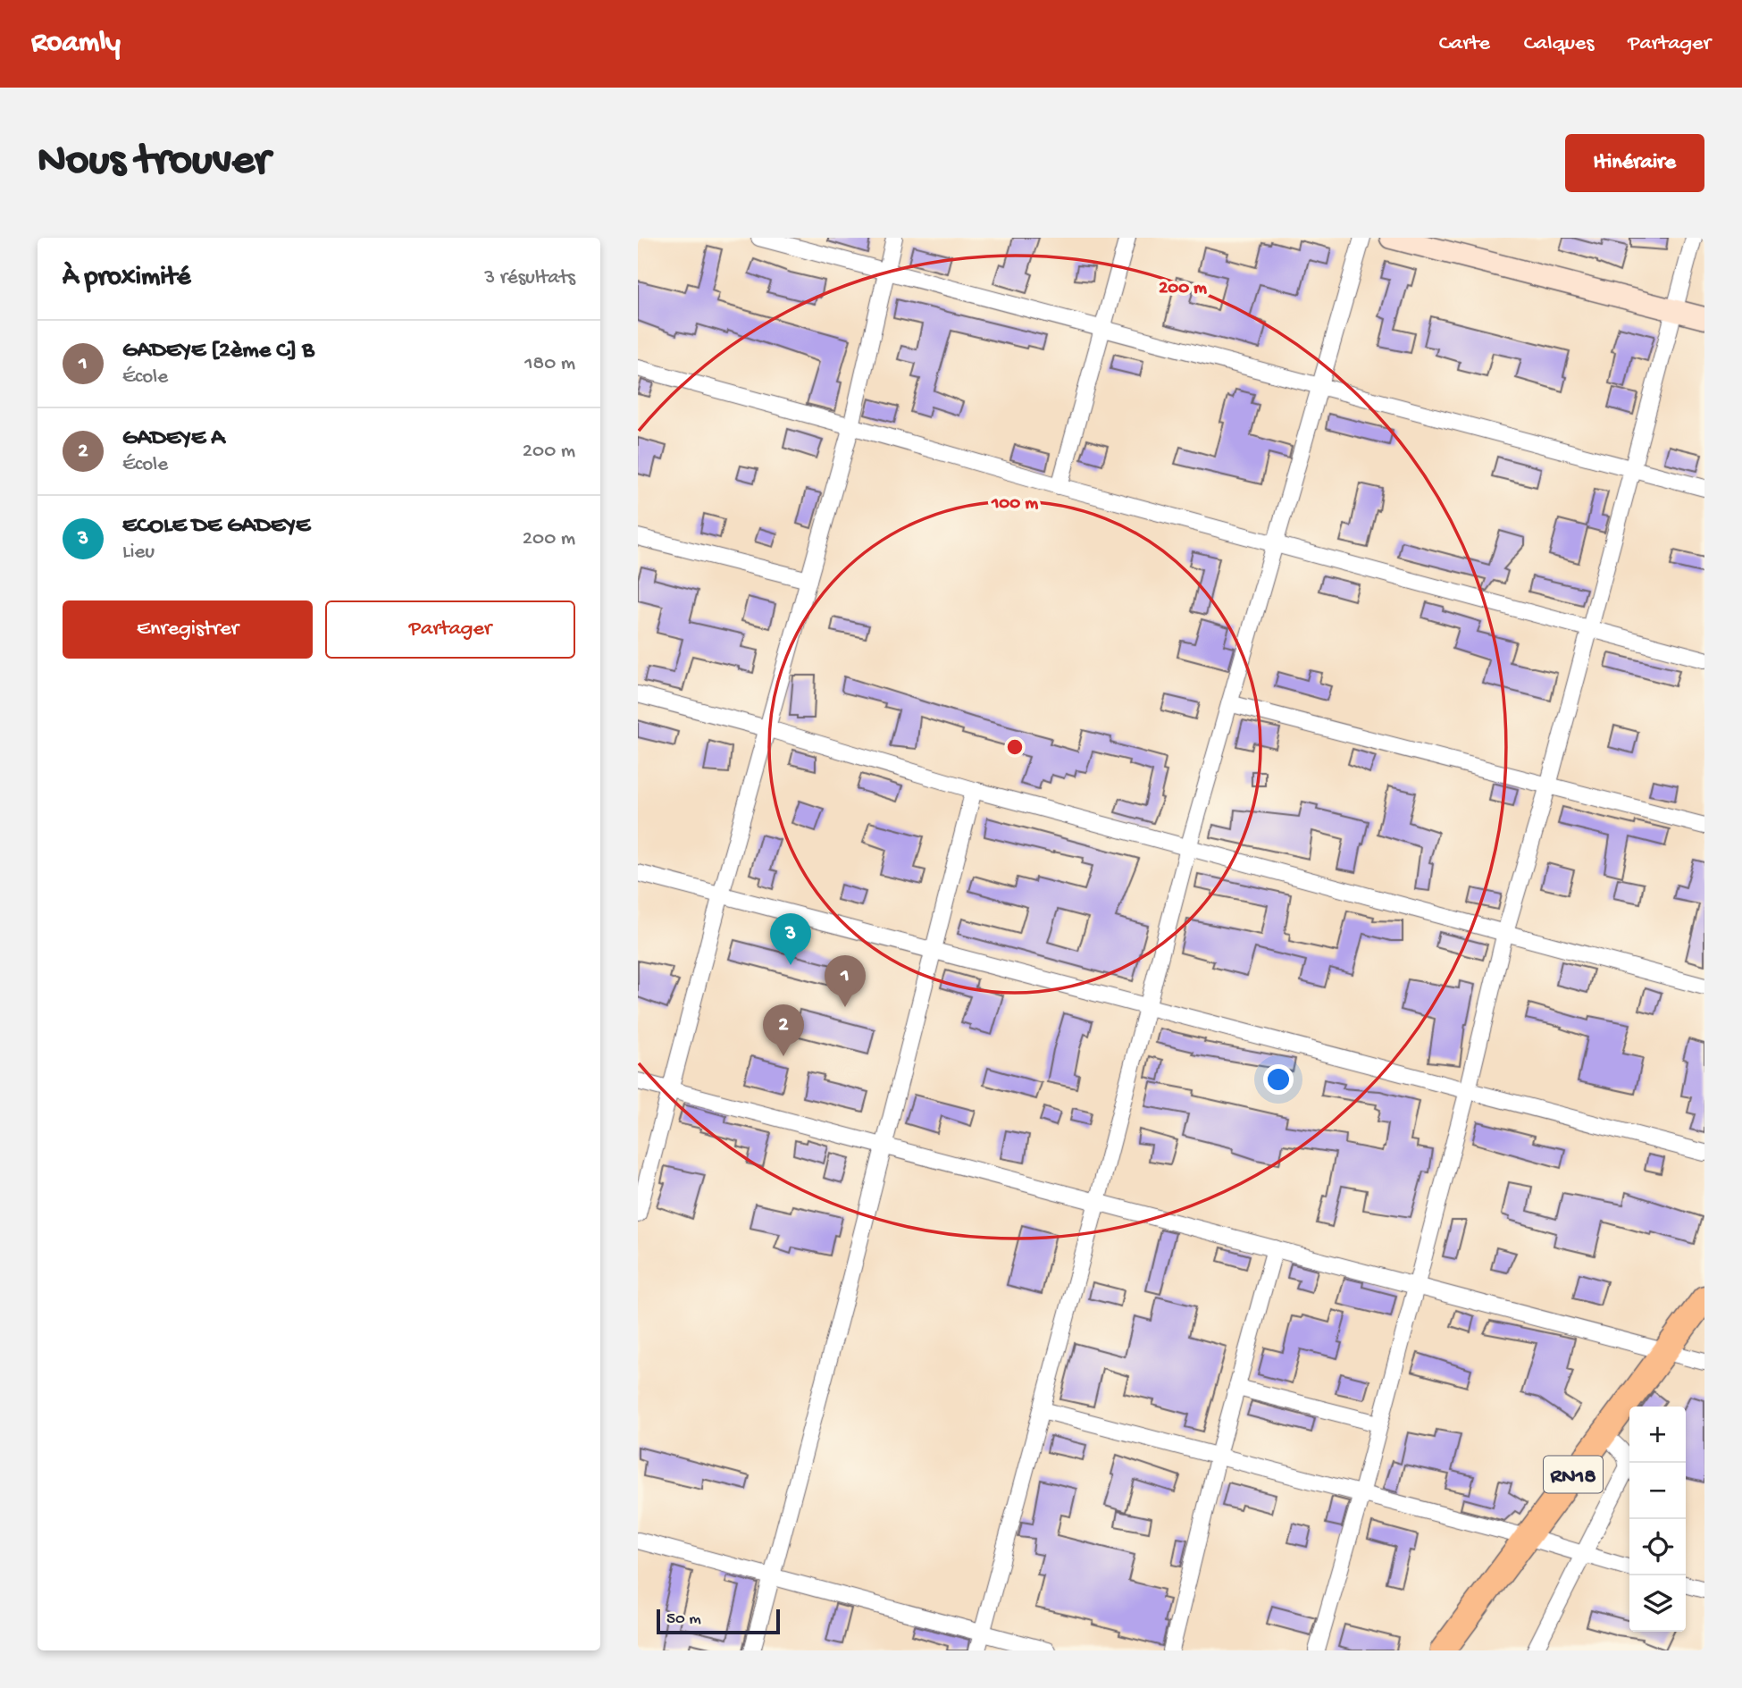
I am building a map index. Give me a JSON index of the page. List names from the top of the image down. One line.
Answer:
{"streets":{"main road":["RN18"]},"scale_bar":"50 m","page":{"header":"Roamly","nav":["Carte","Calques","Partager"],"buttons":["Itinéraire",["Enregistrer","Partager"]],"title":"Nous trouver","heading":["À proximité","3 résultats"],"list":[{"mark":"1","name":"GADEYE [2ème C] B","note":"École","value":"180 m"},{"mark":"2","name":"GADEYE A","note":"École","value":"200 m"},{"mark":"3","name":"ECOLE DE GADEYE","note":"Lieu","value":"200 m"}],"pins":["3","1","2"],"map_buttons":["+","−"],"scale":"50 m"},"rings":["200 m","100 m"]}
